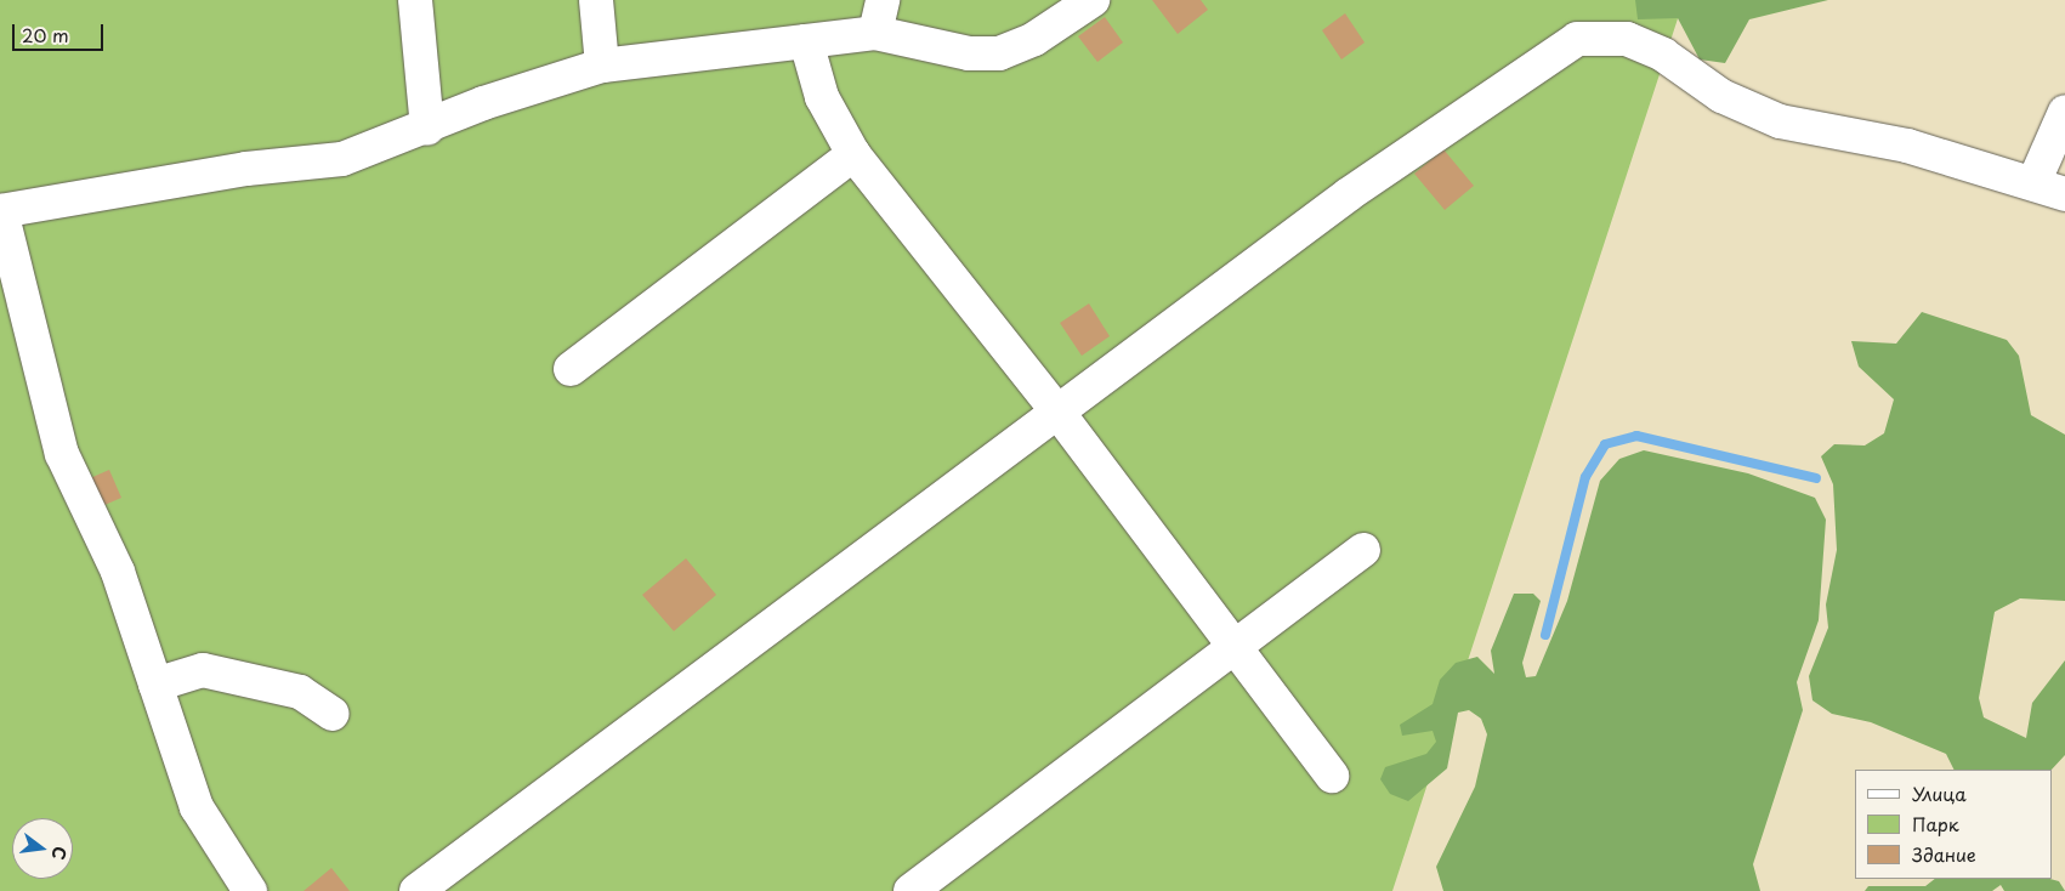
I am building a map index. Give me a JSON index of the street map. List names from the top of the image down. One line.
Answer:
{"legend":["Улица","Парк","Здание"],"scale_bar":"20 m","north":"right"}
